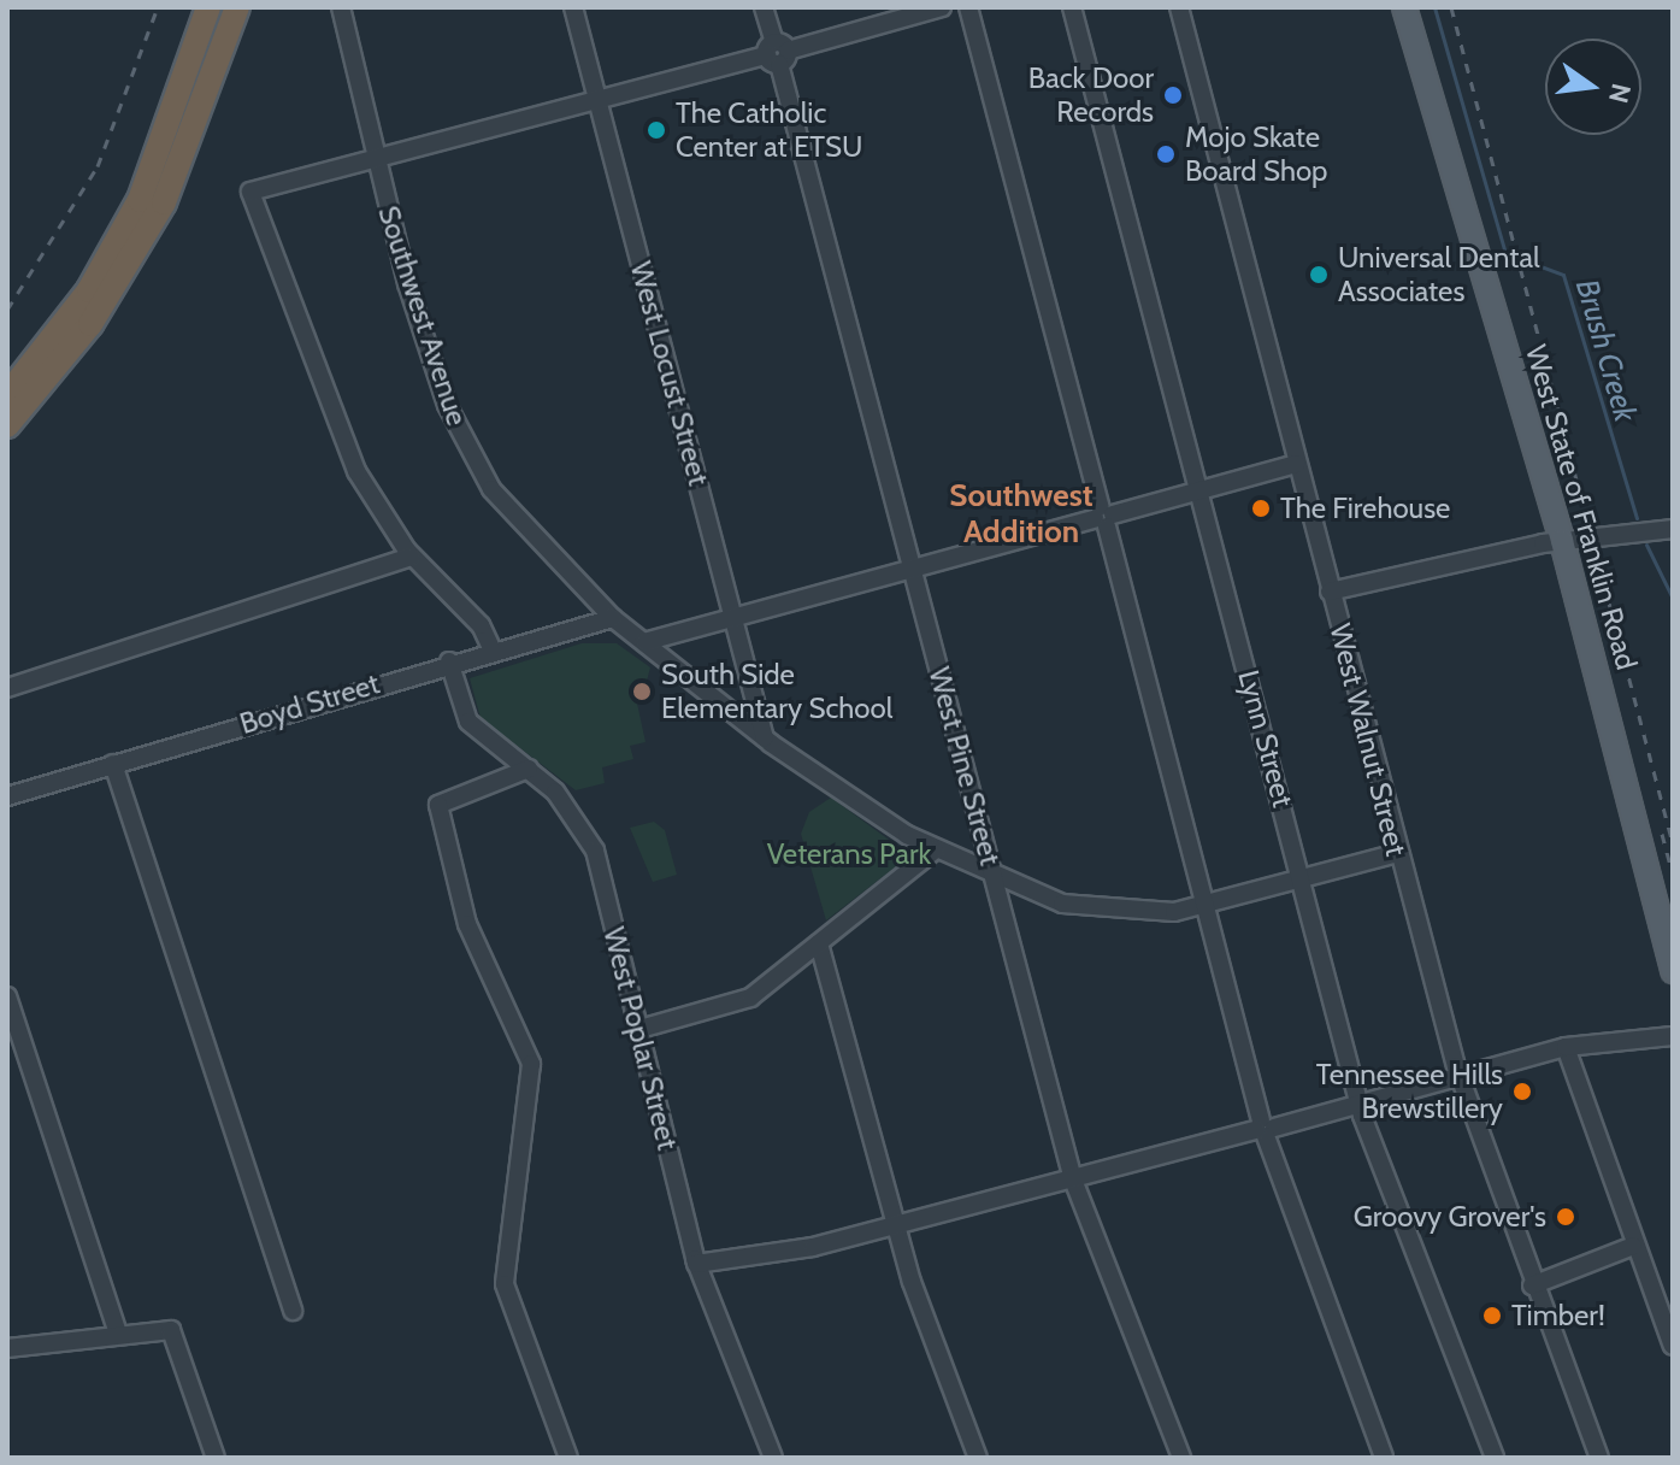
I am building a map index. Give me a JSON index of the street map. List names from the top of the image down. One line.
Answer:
{"streets":{"main road":["West State of Franklin Road"],"street":["Southwest Avenue","West Locust Street","Boyd Street","Lynn Street","West Walnut Street","West Pine Street","West Poplar Street"]},"crossings":[["Southwest Avenue","West Locust Street"],["Southwest Avenue","Boyd Street"],["Southwest Avenue","Lynn Street"],["Southwest Avenue","West Walnut Street"],["Southwest Avenue","West Pine Street"],["Boyd Street","West Poplar Street"]],"districts":["Southwest Addition"],"water":["Brush Creek"],"parks":["Veterans Park"],"places":["Back Door Records","The Catholic Center at ETSU","Mojo Skate Board Shop","Universal Dental Associates","The Firehouse","South Side Elementary School","Tennessee Hills Brewstillery","Groovy Grover's","Timber!"],"north":"right"}
